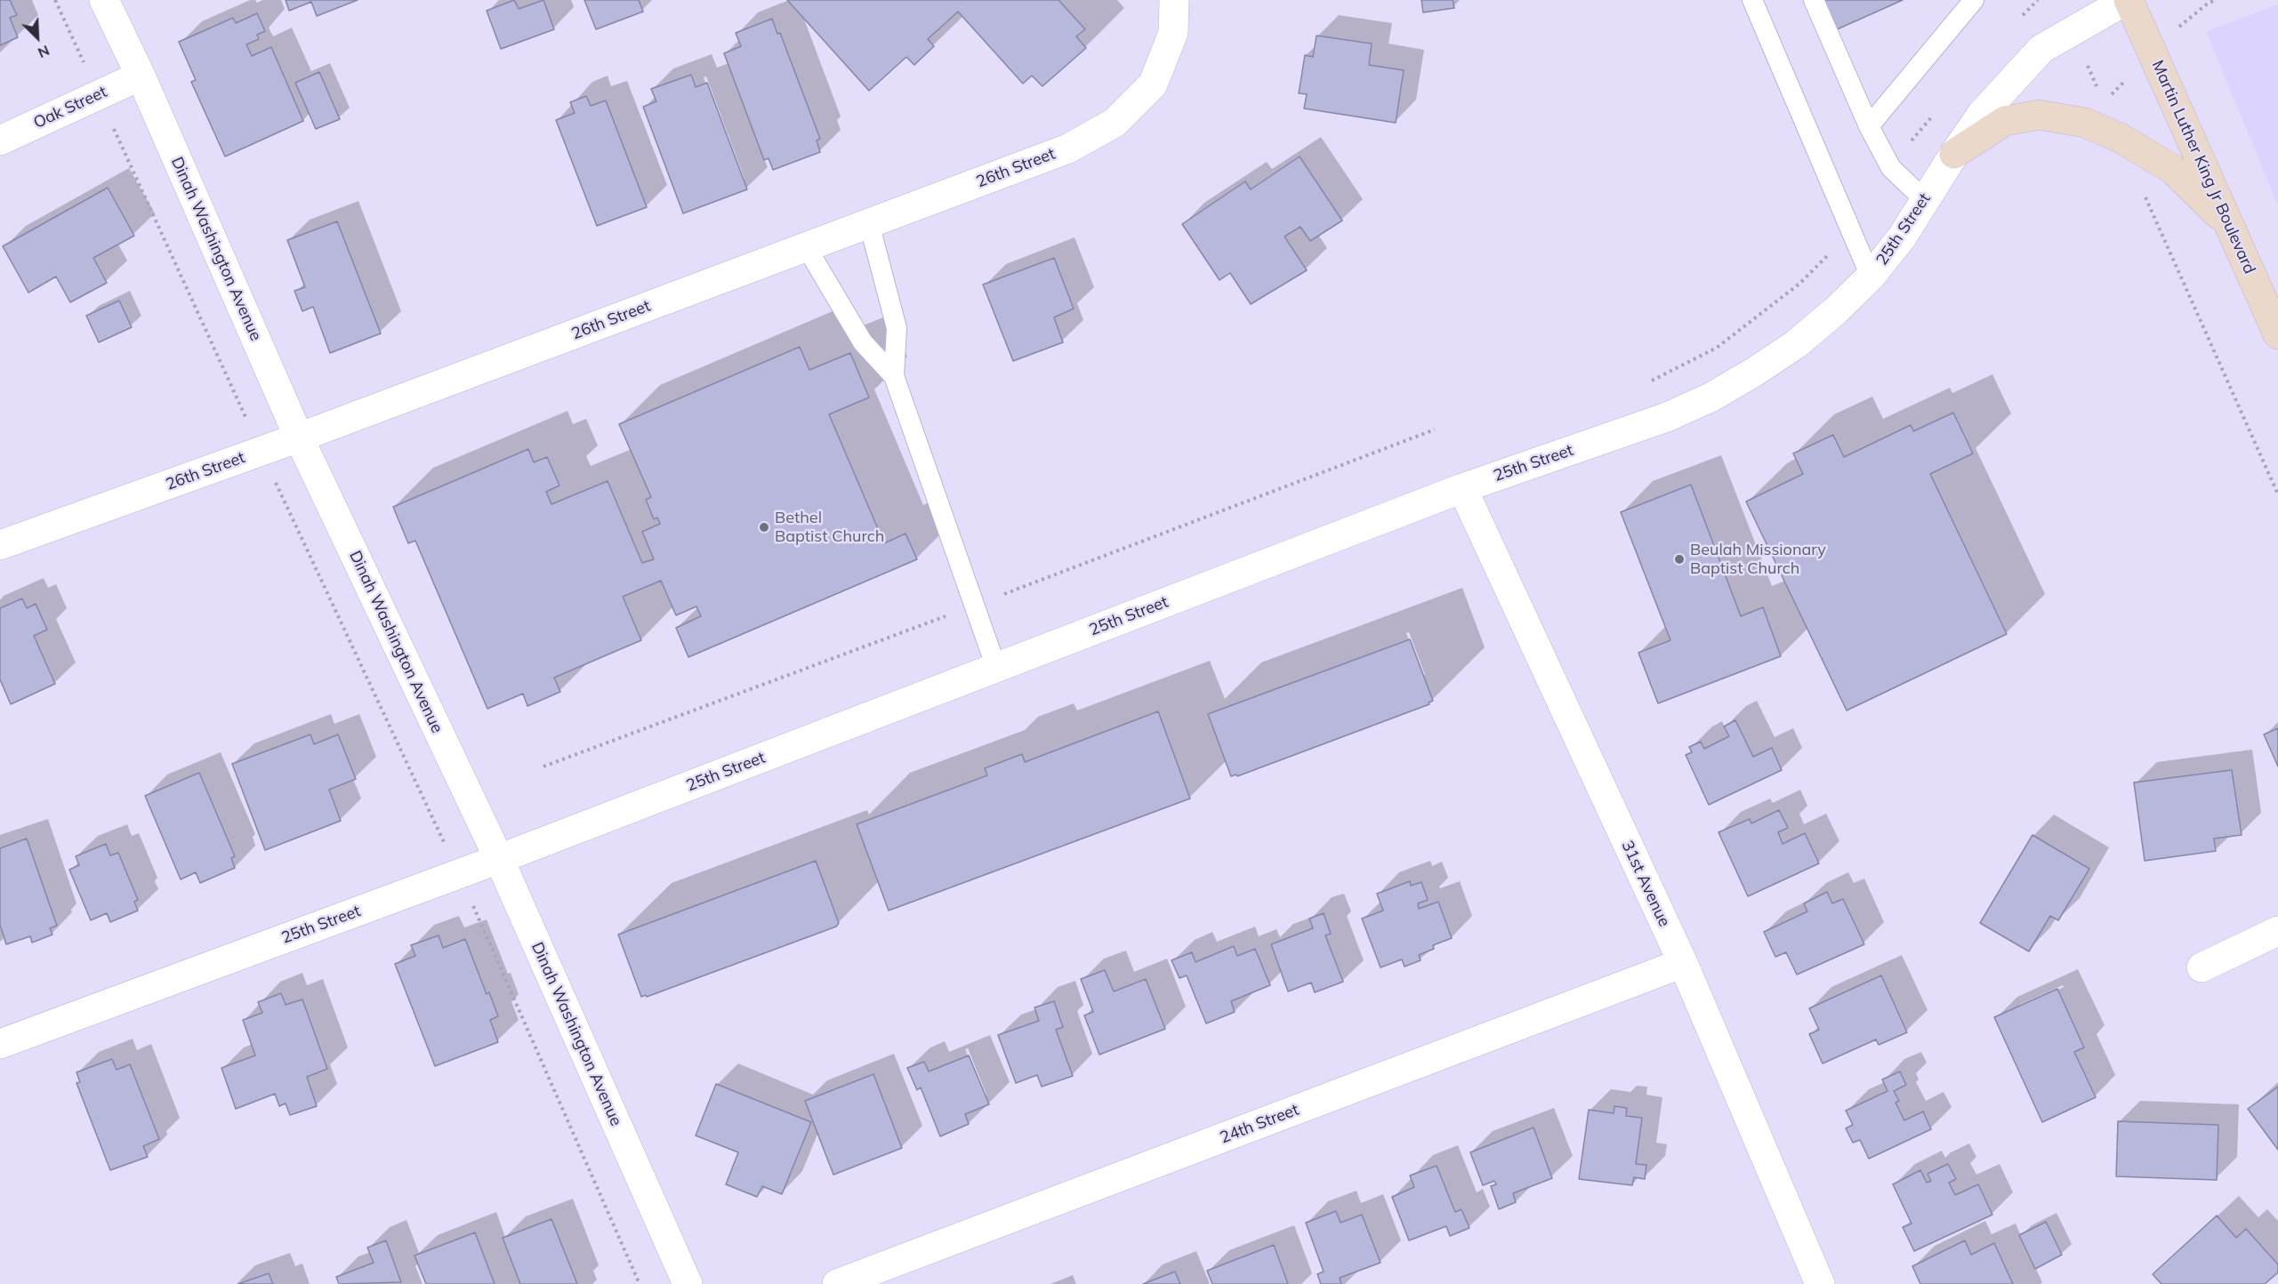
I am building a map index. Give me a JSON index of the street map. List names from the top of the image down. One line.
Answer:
{"streets":{"main road":["Martin Luther King Jr Boulevard"],"street":["Oak Street","26th Street","25th Street","Dinah Washington Avenue","31st Avenue","24th Street"]},"crossings":[["Oak Street","Dinah Washington Avenue"],["Martin Luther King Jr Boulevard","25th Street"],["26th Street","Dinah Washington Avenue"],["25th Street","Dinah Washington Avenue"],["25th Street","31st Avenue"],["31st Avenue","24th Street"]],"places":["Bethel Baptist Church","Beulah Missionary Baptist Church"],"north":"bottom right"}
